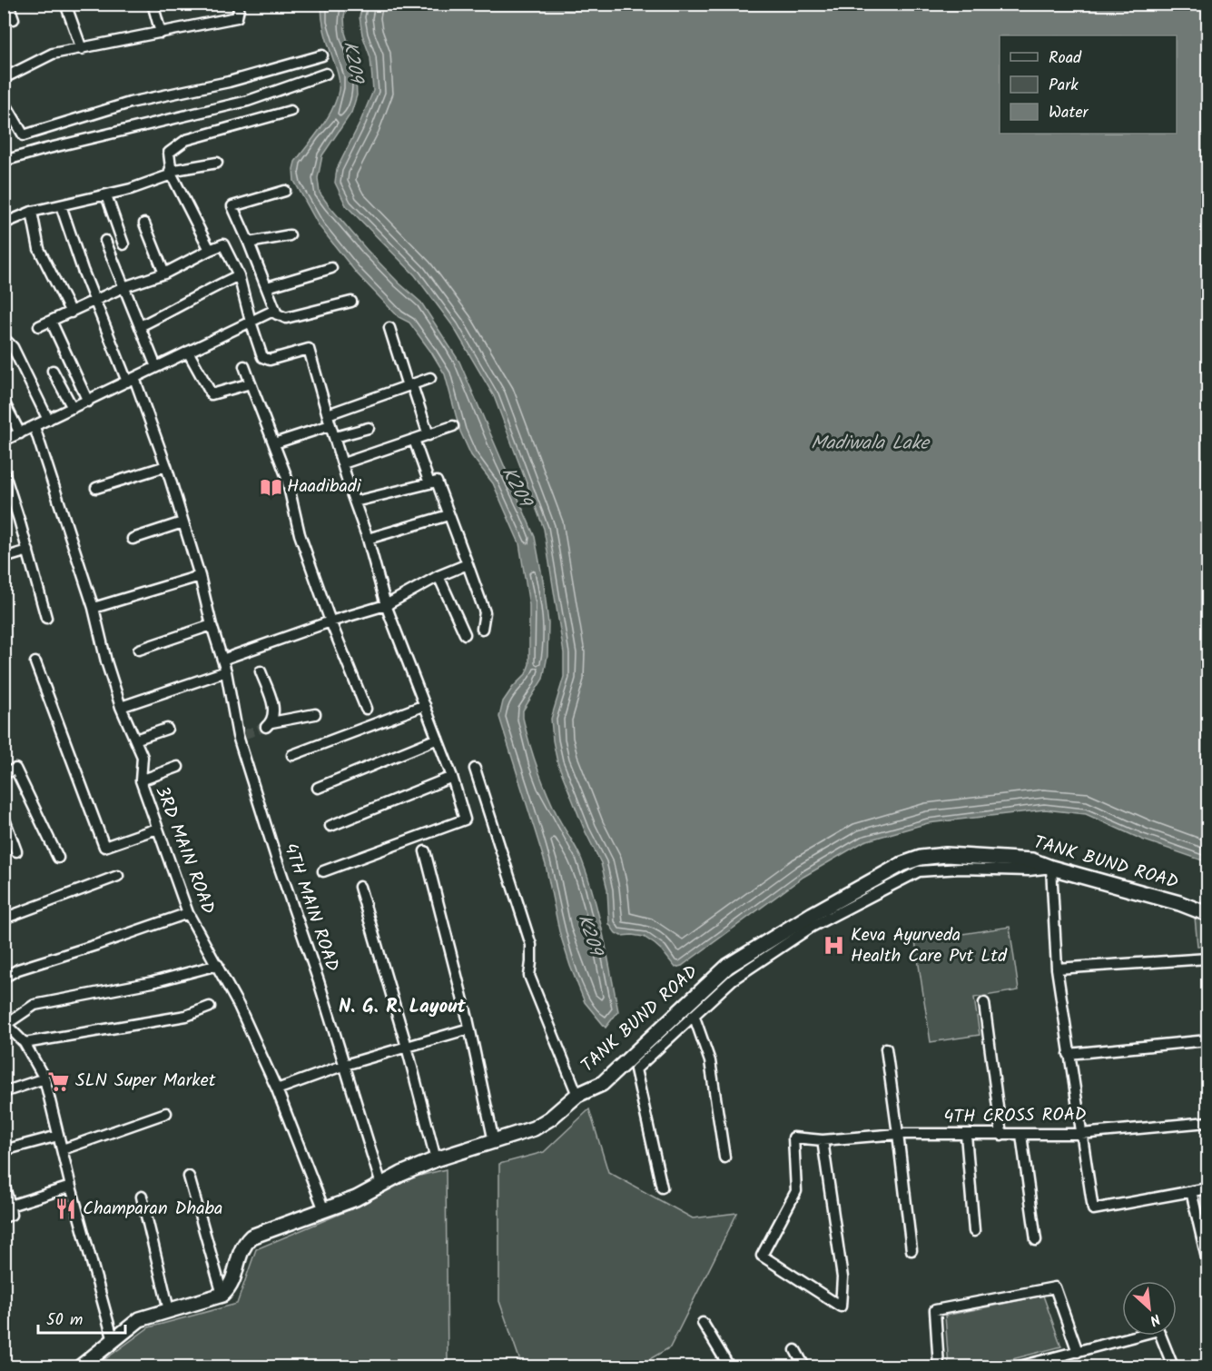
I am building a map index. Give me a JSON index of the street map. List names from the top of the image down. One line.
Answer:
{"streets":{"main road":["TANK BUND ROAD"],"street":["3RD MAIN ROAD","4TH MAIN ROAD","4TH CROSS ROAD"]},"crossings":[["3RD MAIN ROAD","TANK BUND ROAD"],["TANK BUND ROAD","4TH MAIN ROAD"]],"districts":["N. G. R. Layout"],"water":["K209","Madiwala Lake"],"places":{"library":["Haadibadi"],"hospital":["Keva Ayurveda Health Care Pvt Ltd"],"supermarket":["SLN Super Market"],"restaurant":["Champaran Dhaba"]},"legend":["Road","Park","Water"],"scale_bar":"50 m","north":"bottom right"}
